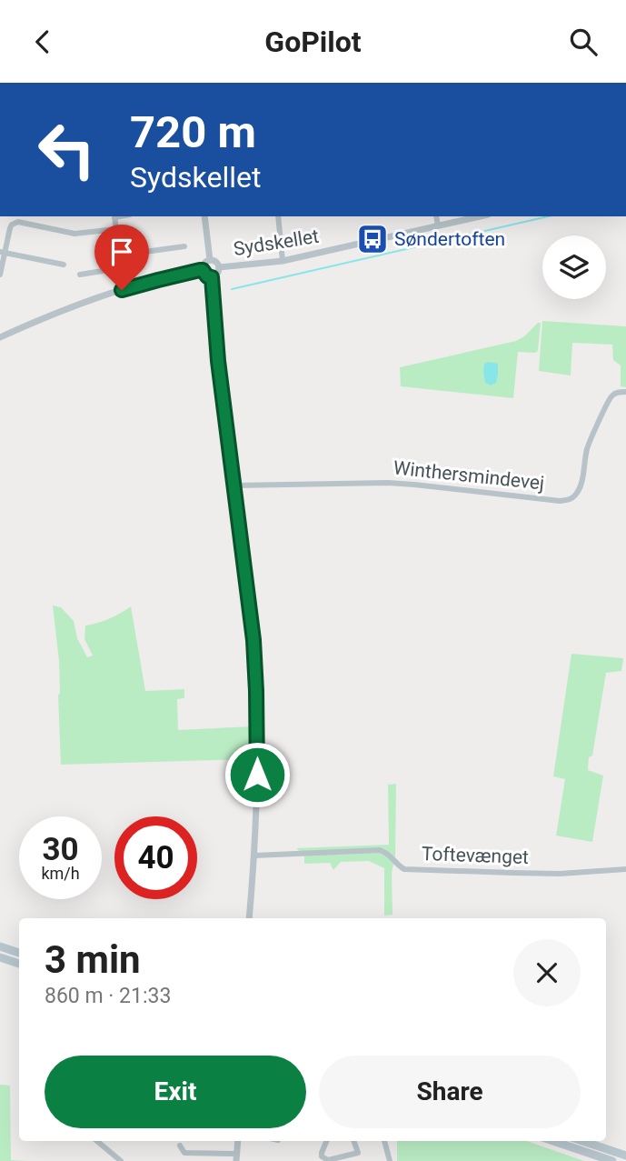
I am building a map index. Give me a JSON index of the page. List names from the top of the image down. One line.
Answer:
{"streets":{"street":["Sydskellet","Winthersmindevej","Toftevænget"]},"places":{"bus stop":["Søndertoften"]},"page":{"header":"GoPilot","turn":["720 m","Sydskellet"],"speed":"30 km/h","limit":"40","heading":["3 min","860 m · 21:33"],"buttons":["Exit","Share"]}}
